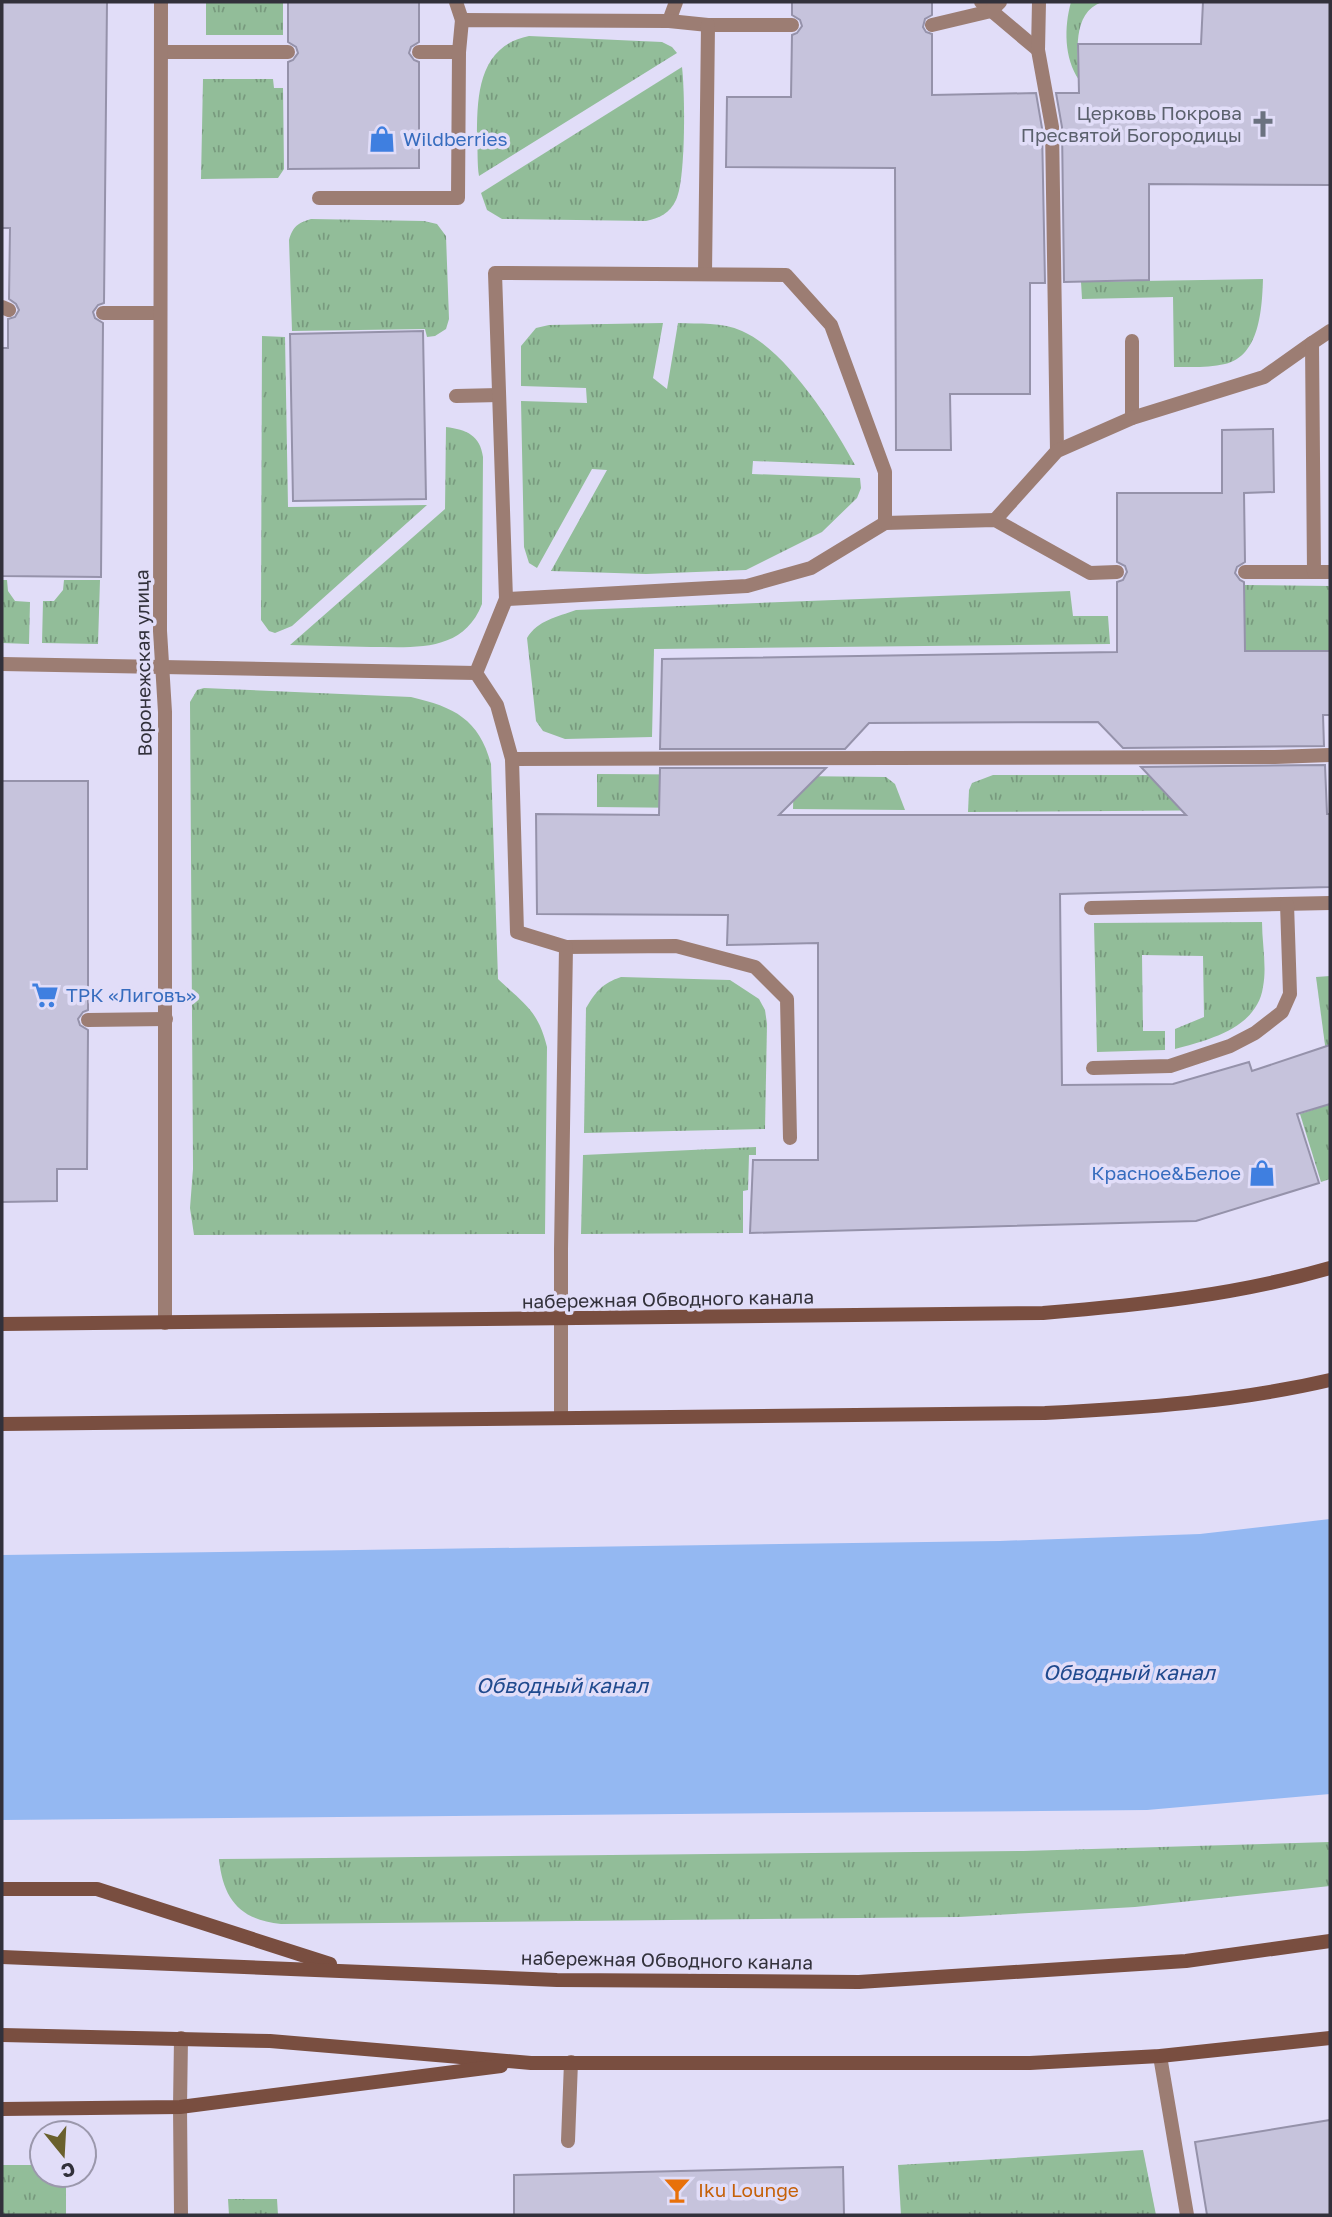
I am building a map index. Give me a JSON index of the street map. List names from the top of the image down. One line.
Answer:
{"streets":{"main road":["набережная Обводного канала"],"street":["Воронежская улица"]},"crossings":[["Воронежская улица","набережная Обводного канала"]],"water":["Обводный канал"],"places":{"church":["Церковь Покрова Пресвятой Богородицы"],"shop":["Wildberries","Красное&Белое"],"supermarket":["ТРК «Лиговъ»"],"bar":["Iku Lounge"]},"north":"bottom"}
